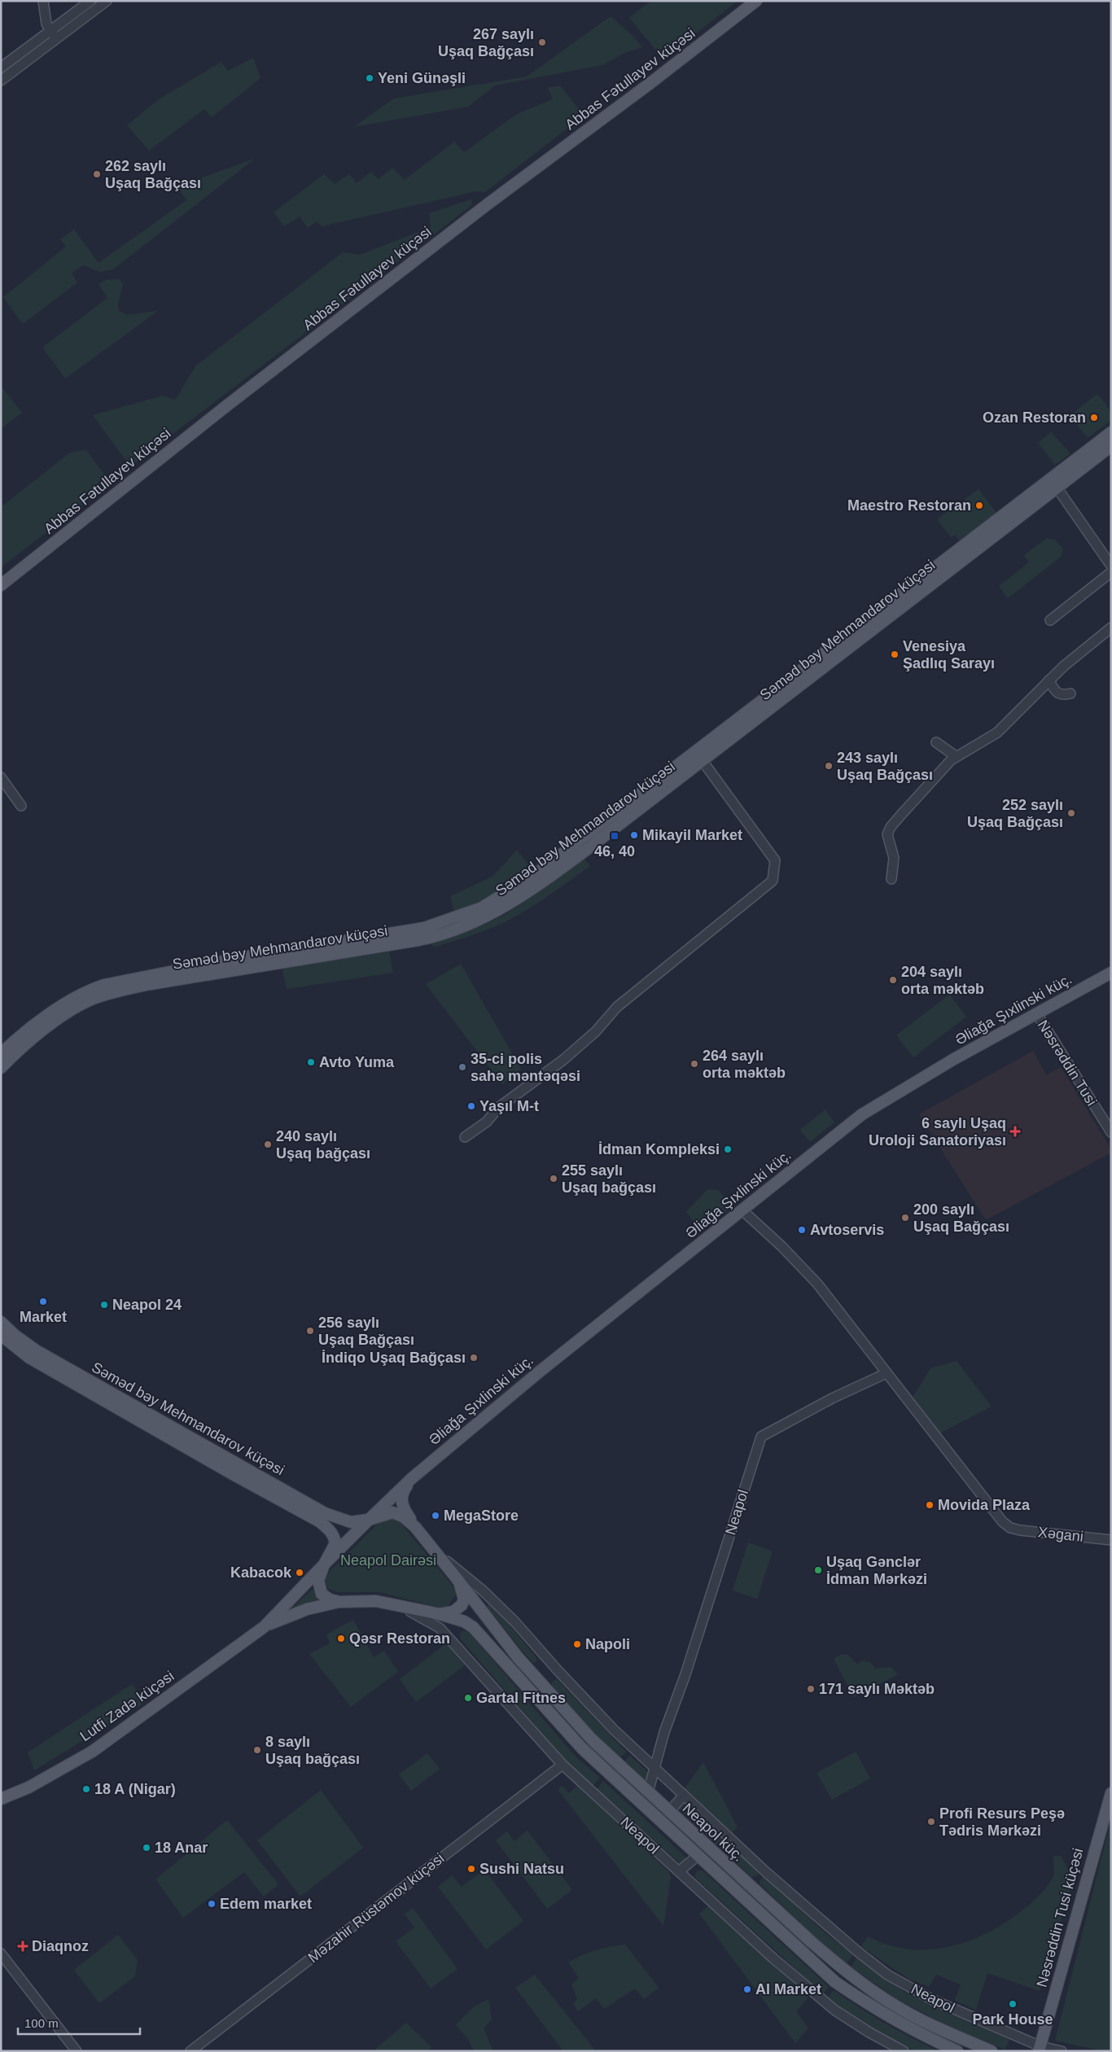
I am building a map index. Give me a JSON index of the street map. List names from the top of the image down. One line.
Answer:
{"streets":{"main road":["Abbas Fətullayev küçəsi","Səməd bəy Mehmandarov küçəsi","Əliağa Şıxlinski küç.","Lutfi Zadə küçəsi","Neapol küç.","Nəsrəddin Tusi küçəsi"],"street":["Nəsrəddin Tusi","Neapol","Xəgani","Məzahir Rüstəmov küçəsi"]},"crossings":[["Səməd bəy Mehmandarov küçəsi","Neapol küç."],["Əliağa Şıxlinski küç.","Nəsrəddin Tusi"],["Neapol","Xəgani"],["Neapol","Neapol küç."],["Neapol","Məzahir Rüstəmov küçəsi"],["Neapol","Nəsrəddin Tusi küçəsi"],["Lutfi Zadə küçəsi","Neapol küç."]],"parks":["Neapol Dairəsi"],"places":{"other":["267 saylı Uşaq Bağçası","Yeni Günəşli","262 saylı Uşaq Bağçası","Ozan Restoran","Maestro Restoran","Venesiya Şadlıq Sarayı","243 saylı Uşaq Bağçası","252 saylı Uşaq Bağçası","Mikayil Market","204 saylı orta məktəb","Avto Yuma","264 saylı orta məktəb","35-ci polis sahə məntəqəsi","Yaşıl M-t","240 saylı Uşaq bağçası","İdman Kompleksi","255 saylı Uşaq bağçası","200 saylı Uşaq Bağçası","Avtoservis","Market","Neapol 24","256 saylı Uşaq Bağçası","İndiqo Uşaq Bağçası","Movida Plaza","MegaStore","Uşaq Gənclər İdman Mərkəzi","Kabacok","Qəsr Restoran","Napoli","171 saylı Məktəb","Gartal Fitnes","8 saylı Uşaq bağçası","18 A (Nigar)","Profi Resurs Peşə Tədris Mərkəzi","18 Anar","Sushi Natsu","Edem market","Al Market","Park House"],"transit":["46, 40"],"health":["6 saylı Uşaq Uroloji Sanatoriyası","Diaqnoz"]},"scale_bar":"100 m"}
